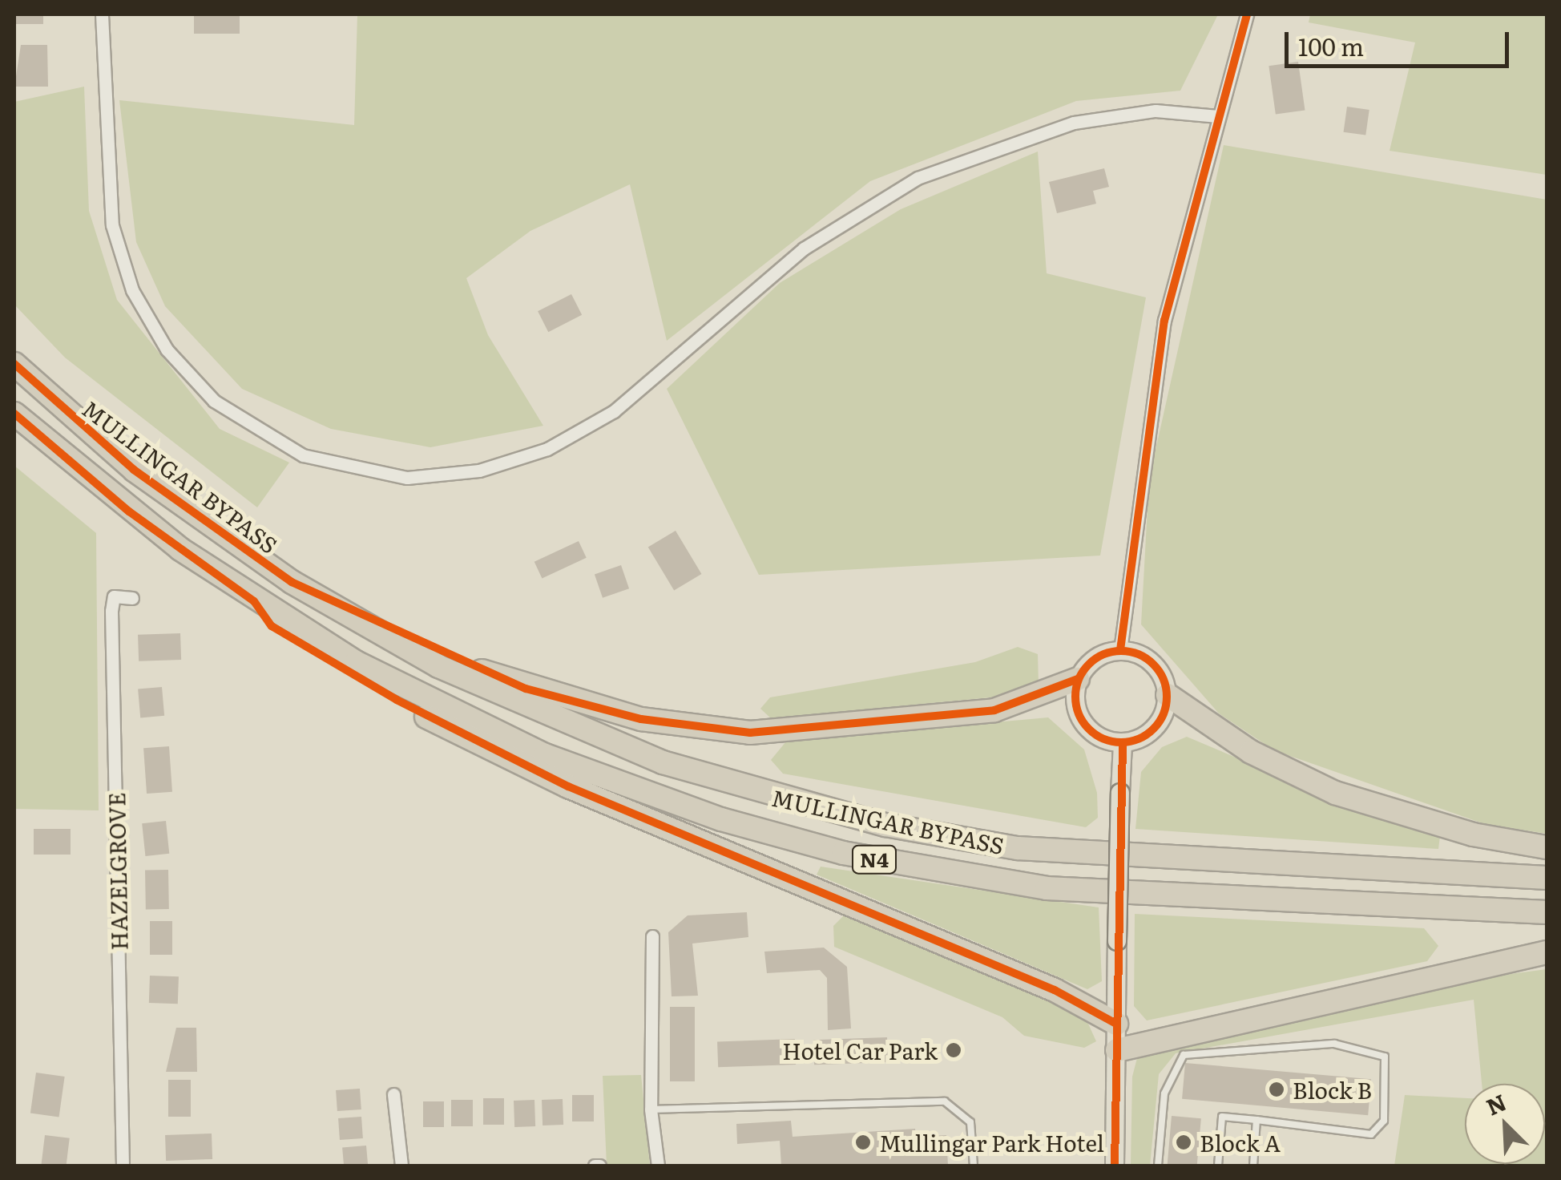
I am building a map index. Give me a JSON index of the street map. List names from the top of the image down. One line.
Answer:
{"streets":{"highway":["MULLINGAR BYPASS","N4"],"street":["HAZELGROVE"]},"crossings":[["MULLINGAR BYPASS","N4"]],"places":["Hotel Car Park","Block B","Mullingar Park Hotel","Block A"],"scale_bar":"100 m","north":"top left"}
